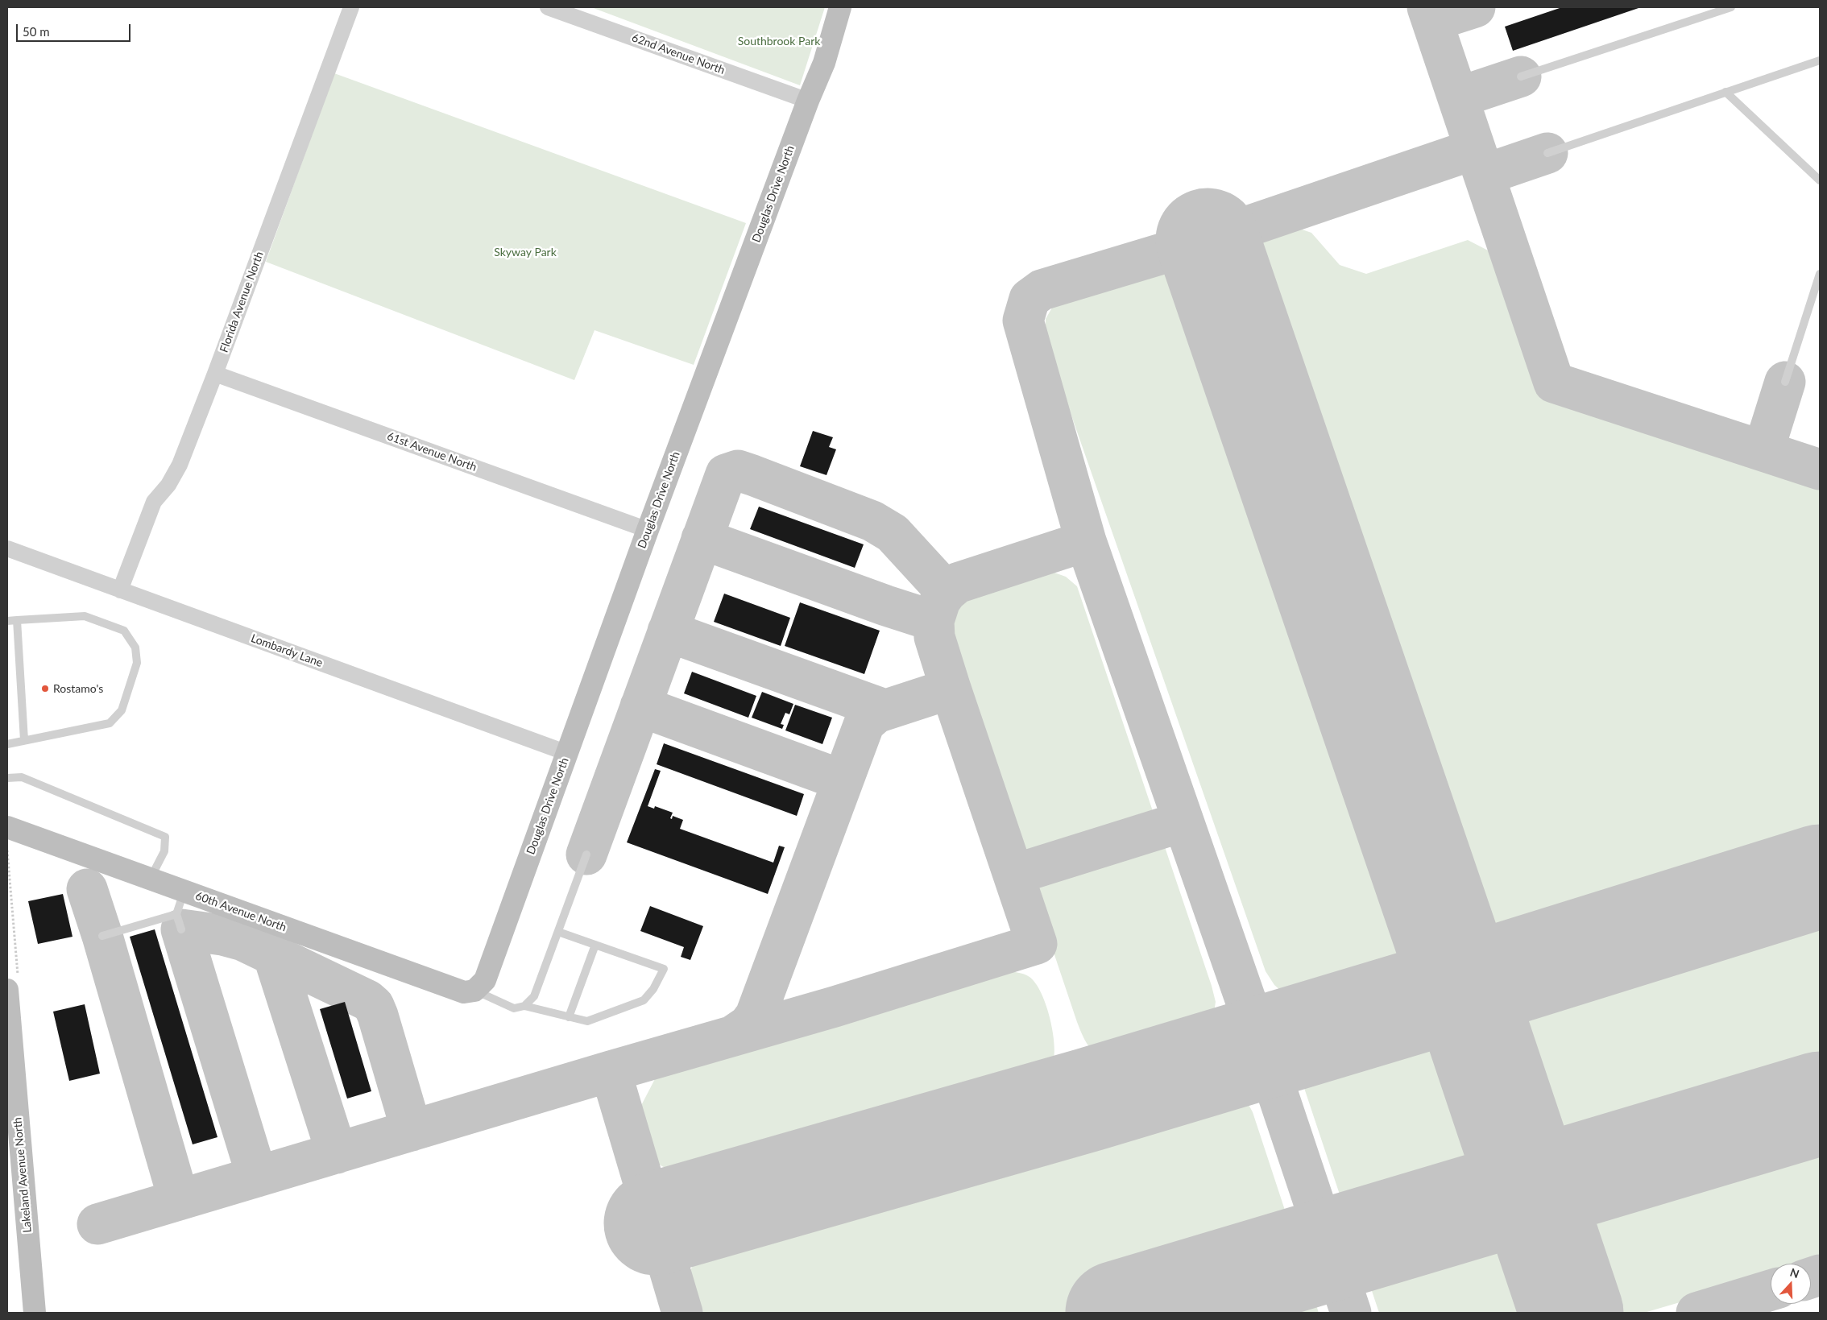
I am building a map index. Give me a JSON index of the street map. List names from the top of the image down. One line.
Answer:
{"streets":{"street":["62nd Avenue North","Douglas Drive North","Florida Avenue North","61st Avenue North","Lombardy Lane","60th Avenue North","Lakeland Avenue North"]},"crossings":[["62nd Avenue North","Douglas Drive North"],["Douglas Drive North","61st Avenue North"],["Douglas Drive North","Lombardy Lane"],["Douglas Drive North","60th Avenue North"],["Florida Avenue North","61st Avenue North"],["Florida Avenue North","Lombardy Lane"]],"parks":["Southbrook Park","Skyway Park"],"places":["Rostamo's"],"scale_bar":"50 m","north":"top"}
